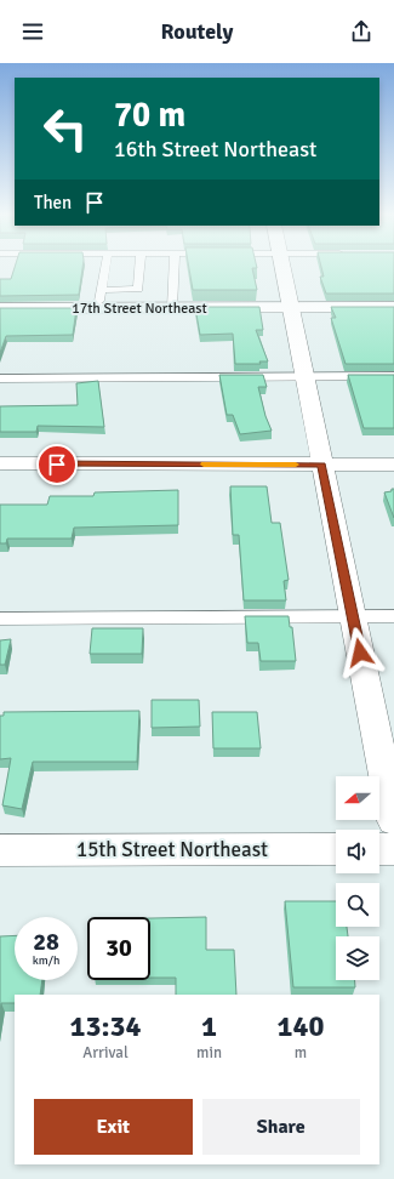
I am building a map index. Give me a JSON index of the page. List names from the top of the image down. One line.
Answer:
{"streets":{"street":["17th Street Northeast","15th Street Northeast"]},"north":"left","page":{"header":"Routely","turn":["70 m","16th Street Northeast"],"then":"Then","speed":"28 km/h","limit":"30","eta":["13:34","Arrival","1","min","140","m"],"buttons":["Exit","Share"]}}
